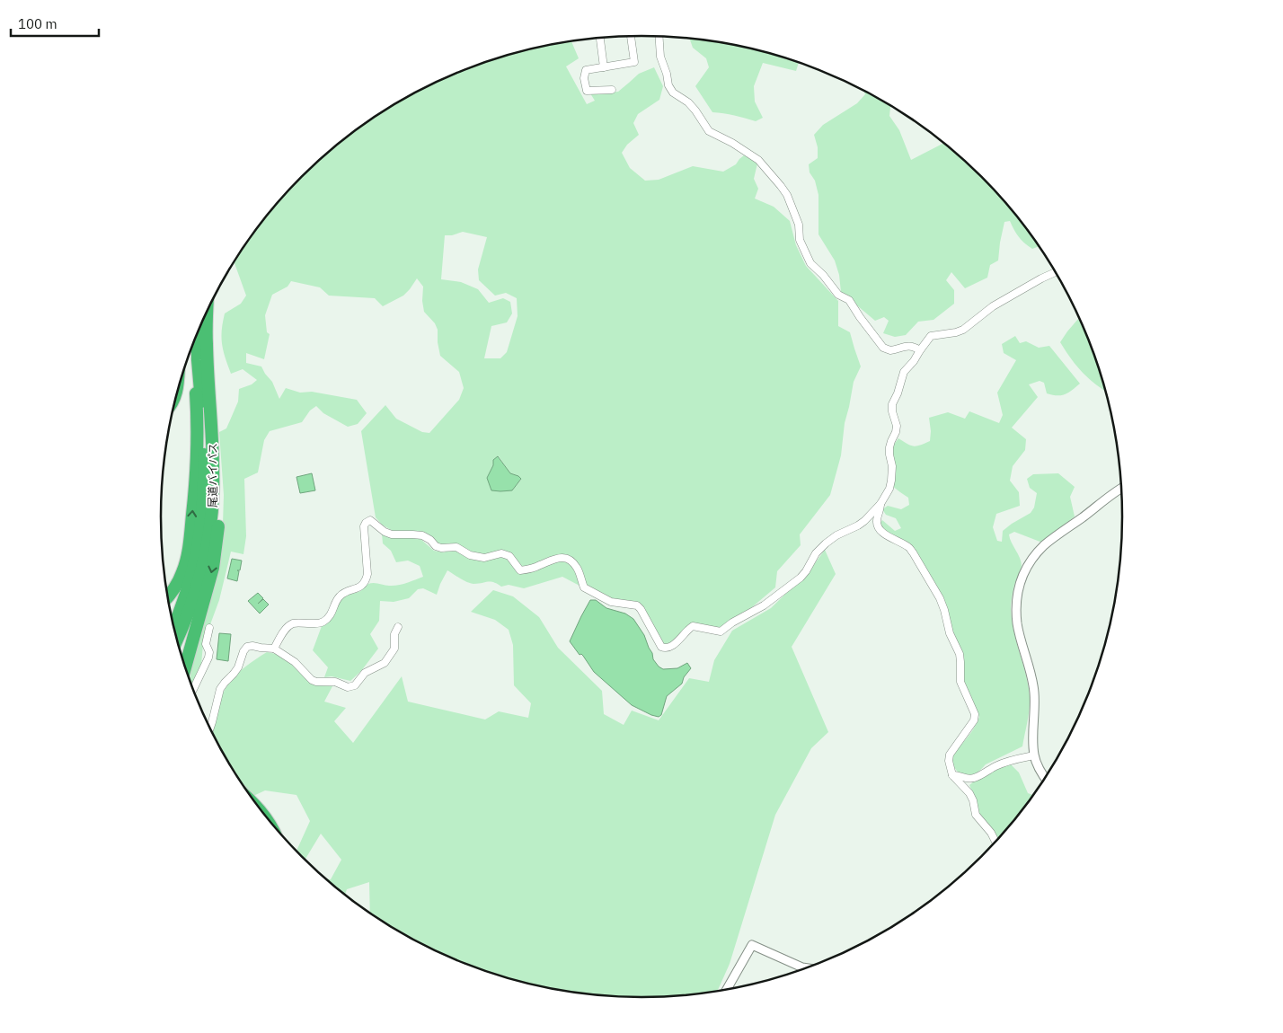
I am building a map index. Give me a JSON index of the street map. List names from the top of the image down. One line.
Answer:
{"streets":{"highway":["尾道バイパス"]},"scale_bar":"100 m"}
